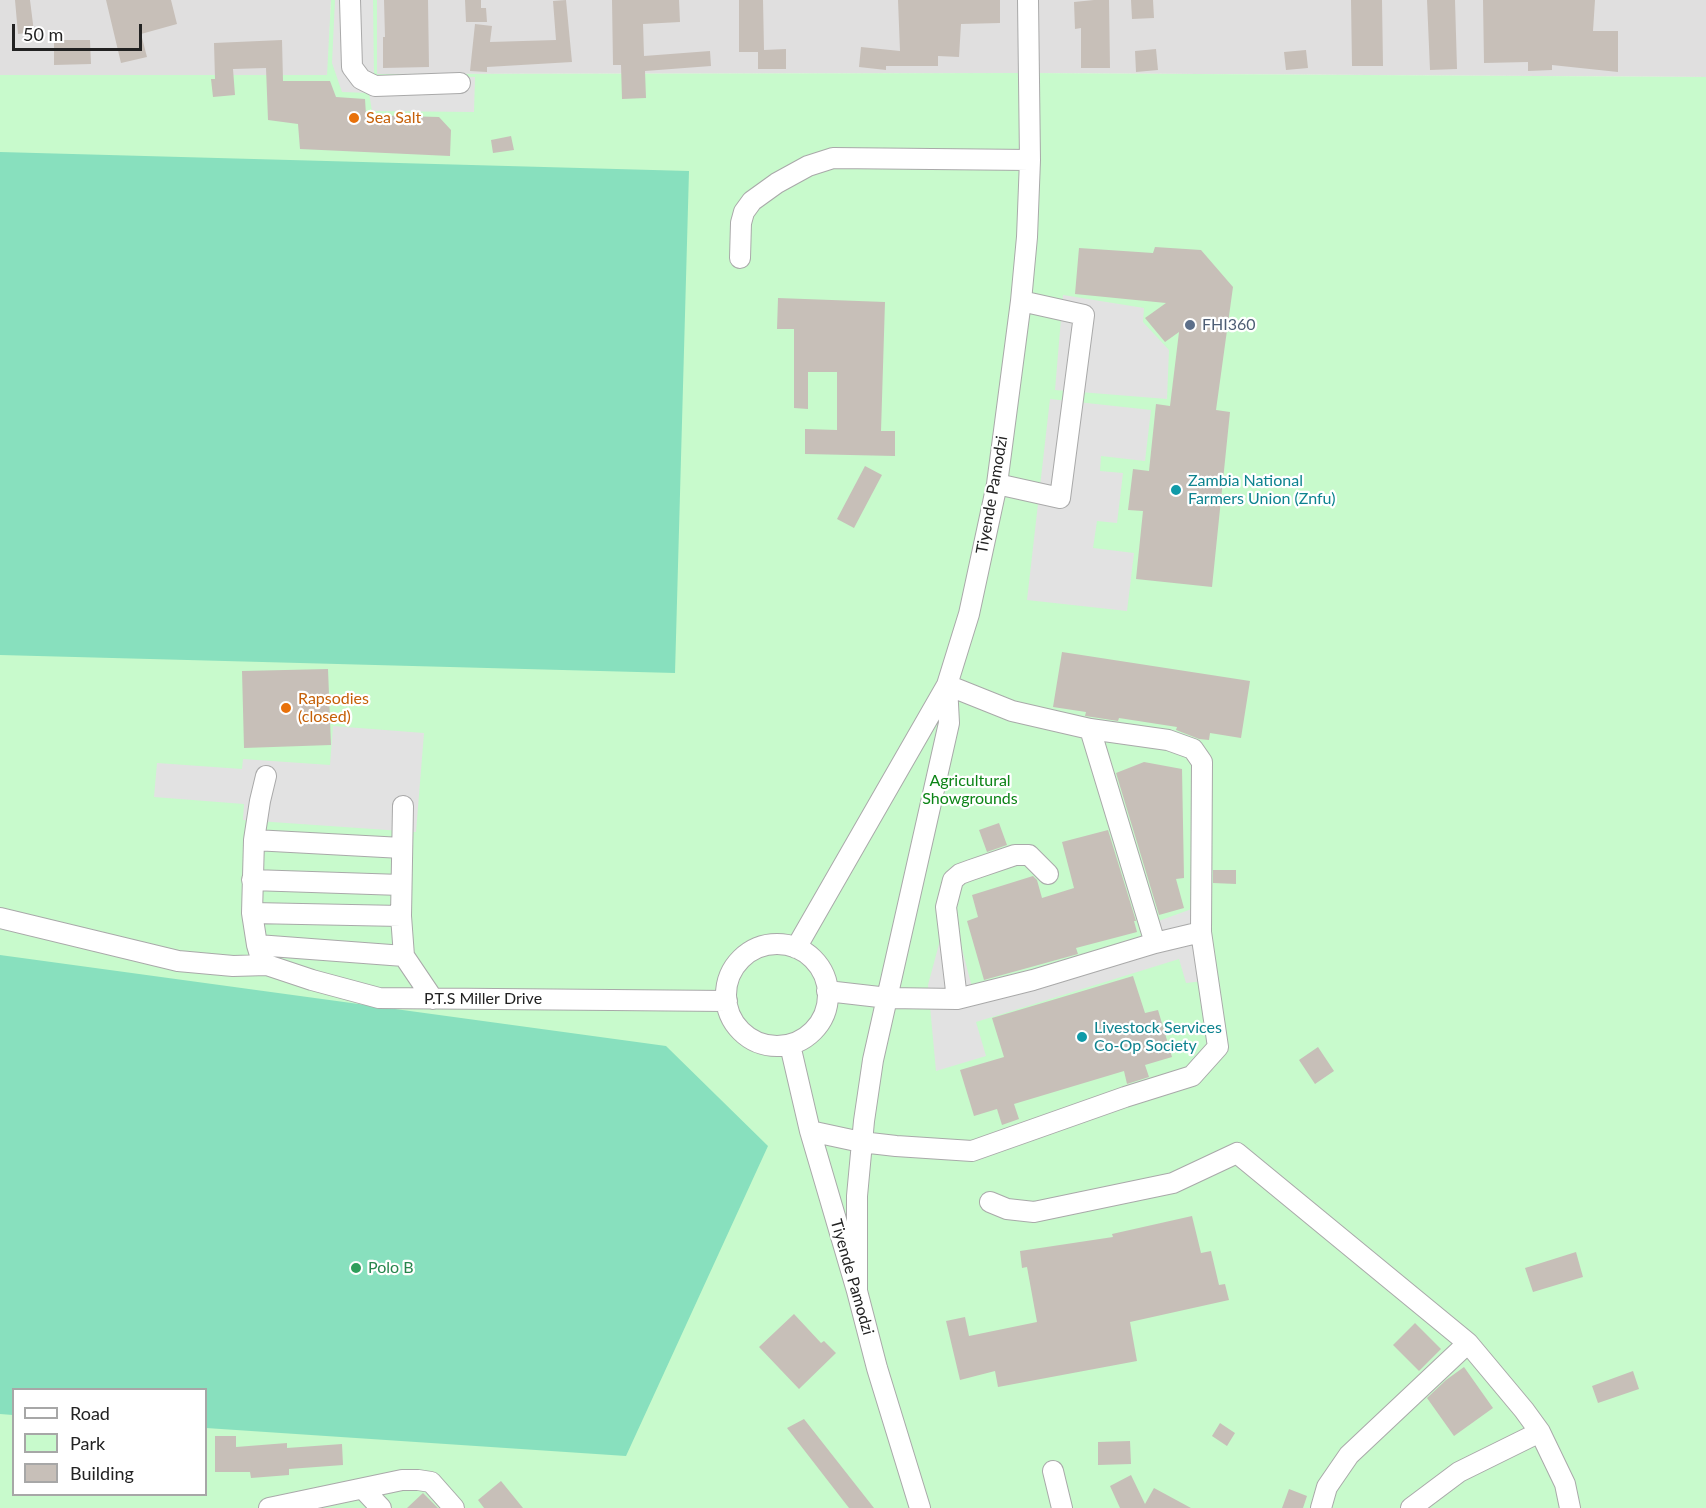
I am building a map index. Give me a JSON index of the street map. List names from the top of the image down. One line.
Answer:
{"streets":{"lane":["Tiyende Pamodzi","P.T.S Miller Drive"]},"crossings":[["Tiyende Pamodzi","P.T.S Miller Drive"]],"parks":["Agricultural Showgrounds"],"places":["Sea Salt","FHI360","Zambia National Farmers Union (Znfu)","Rapsodies (closed)","Livestock Services Co-Op Society","Polo B"],"legend":["Road","Park","Building"],"scale_bar":"50 m"}
